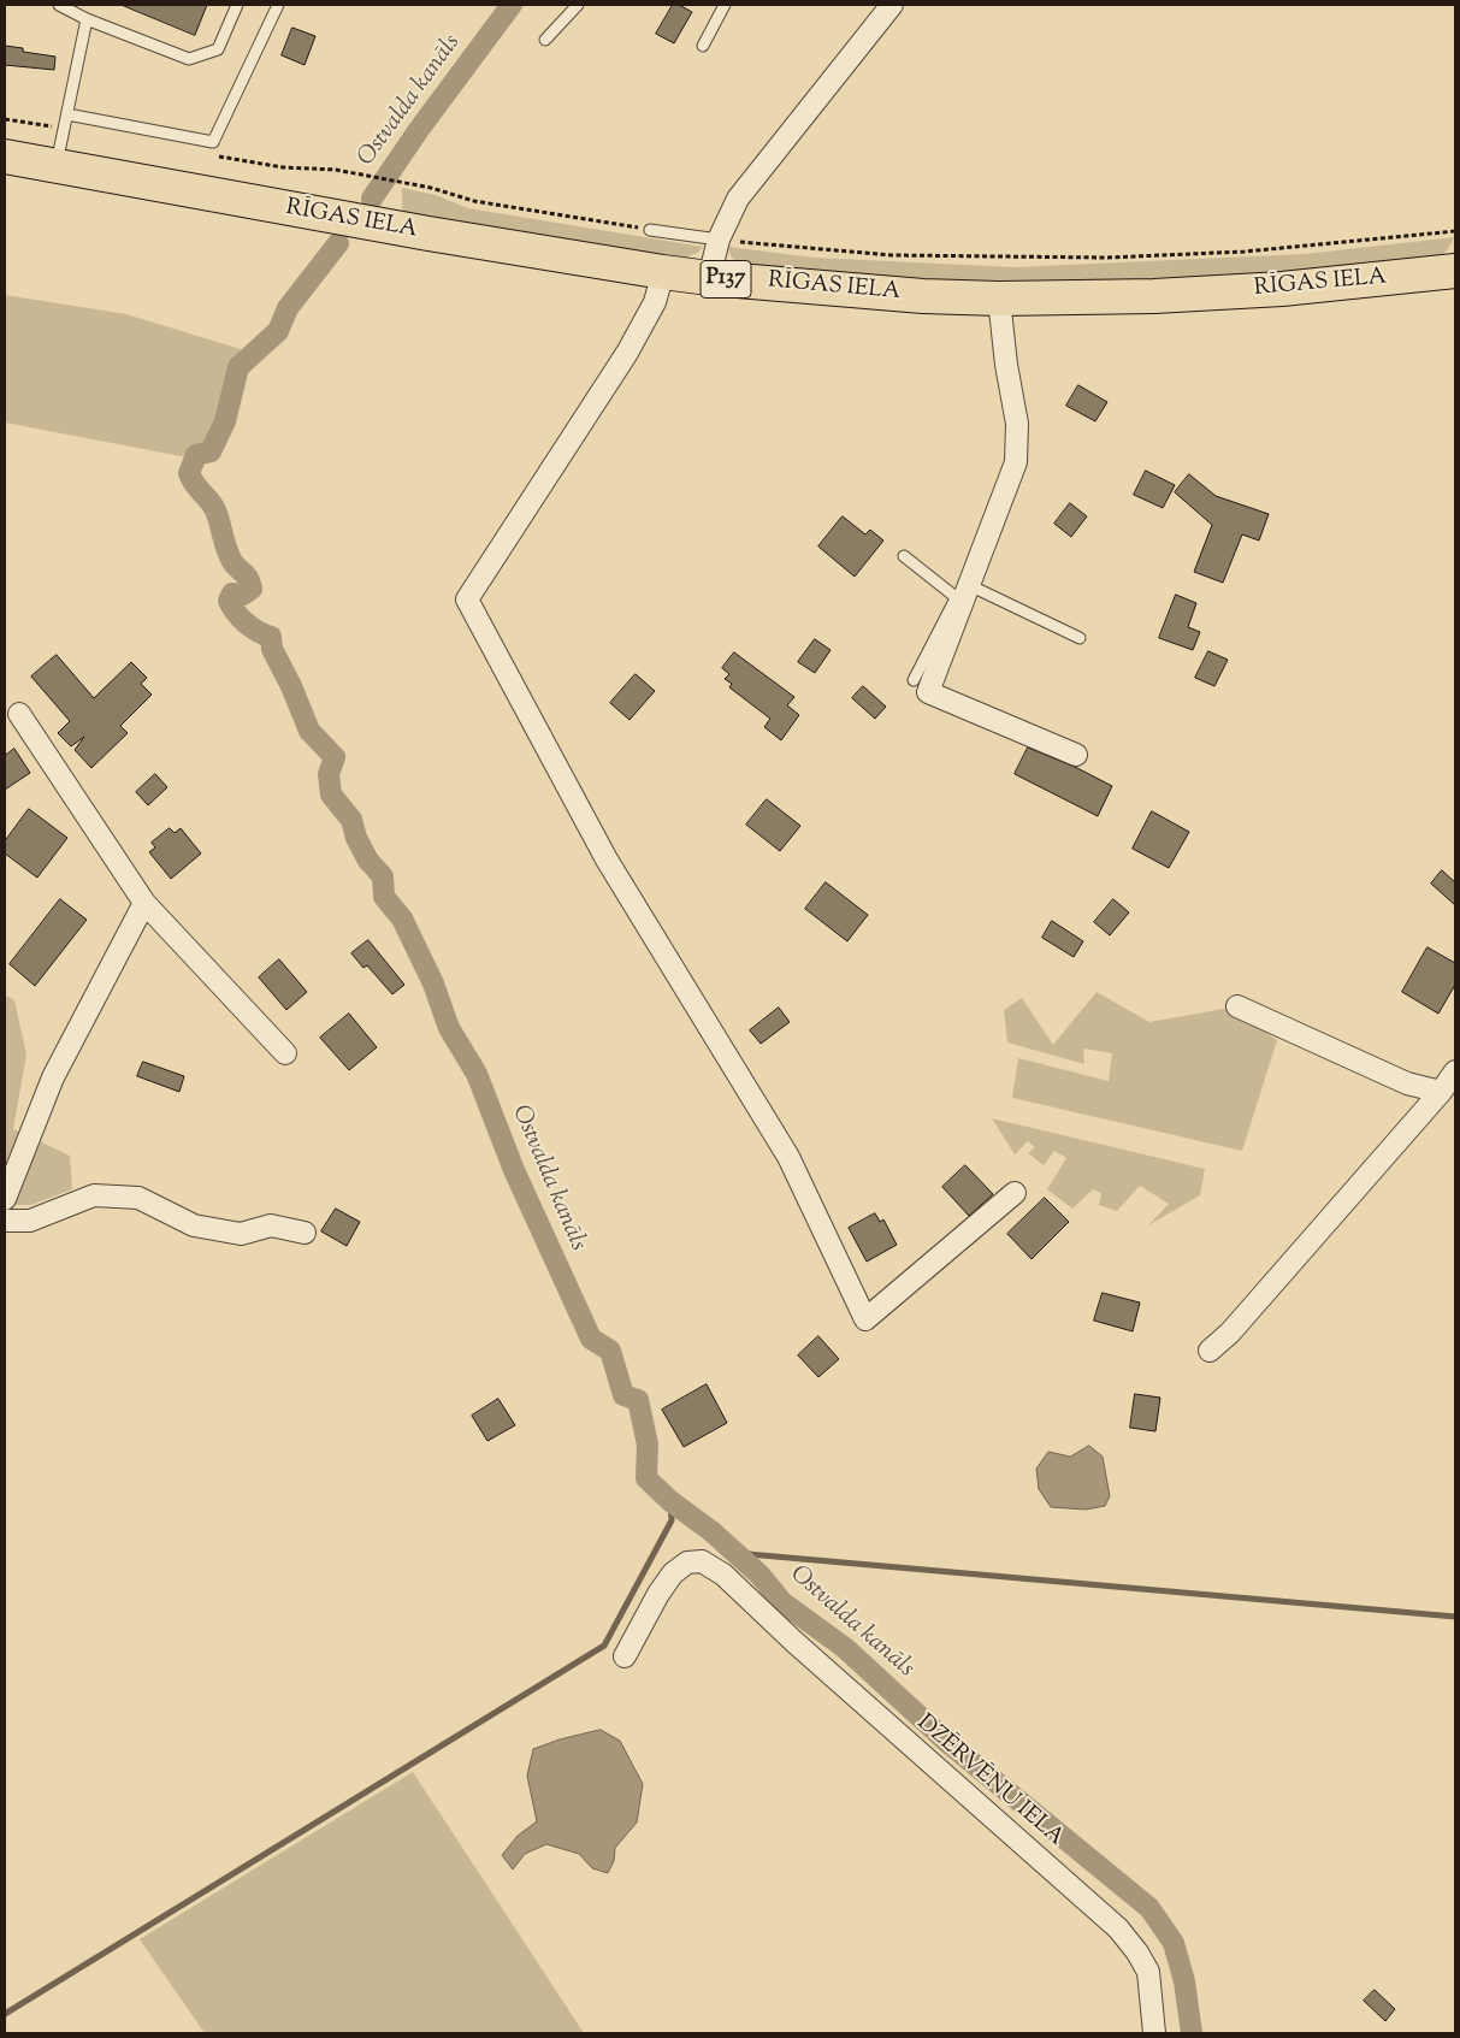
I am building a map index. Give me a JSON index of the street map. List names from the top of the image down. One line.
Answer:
{"streets":{"main road":["RĪGAS IELA","P137"],"street":["DZĒRVĒNU IELA"]},"water":["Ostvalda kanāls"]}
